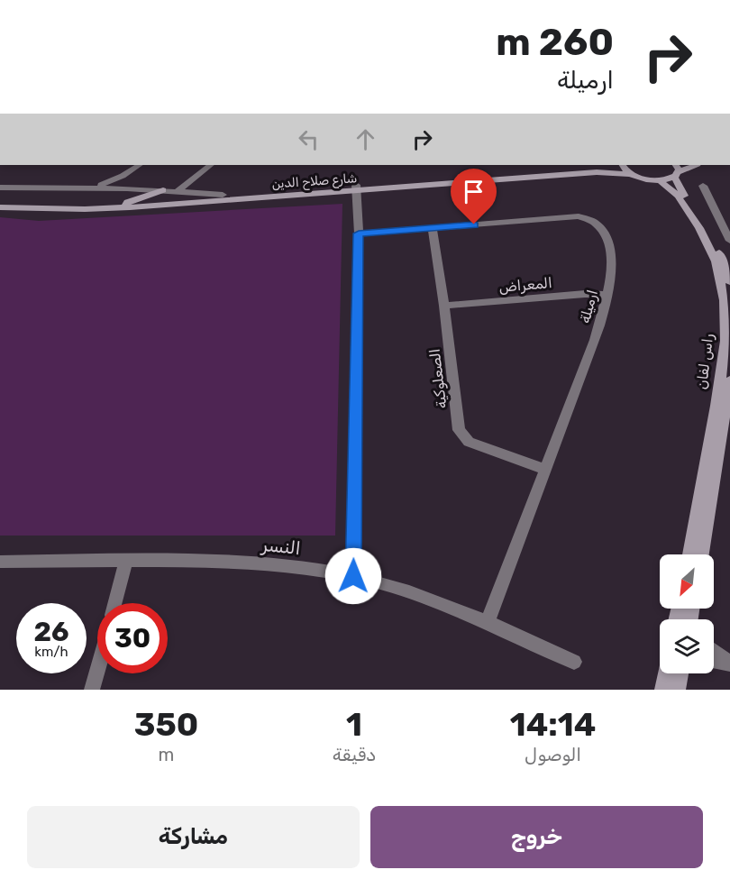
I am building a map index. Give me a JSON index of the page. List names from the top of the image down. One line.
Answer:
{"streets":{"street":["شارع صلاح الدين","المعراض","ارميلة","راس لفان","الصعلوكية","النسر"]},"crossings":[["شارع صلاح الدين","راس لفان"],["المعراض","ارميلة"],["المعراض","الصعلوكية"],["ارميلة","الصعلوكية"],["ارميلة","النسر"]],"north":"bottom left","page":{"turn":["260 m","ارميلة"],"speed":"26 km/h","limit":"30","eta":["14:14","الوصول","1","دقيقة","350","m"],"buttons":["خروج","مشاركة"]}}
